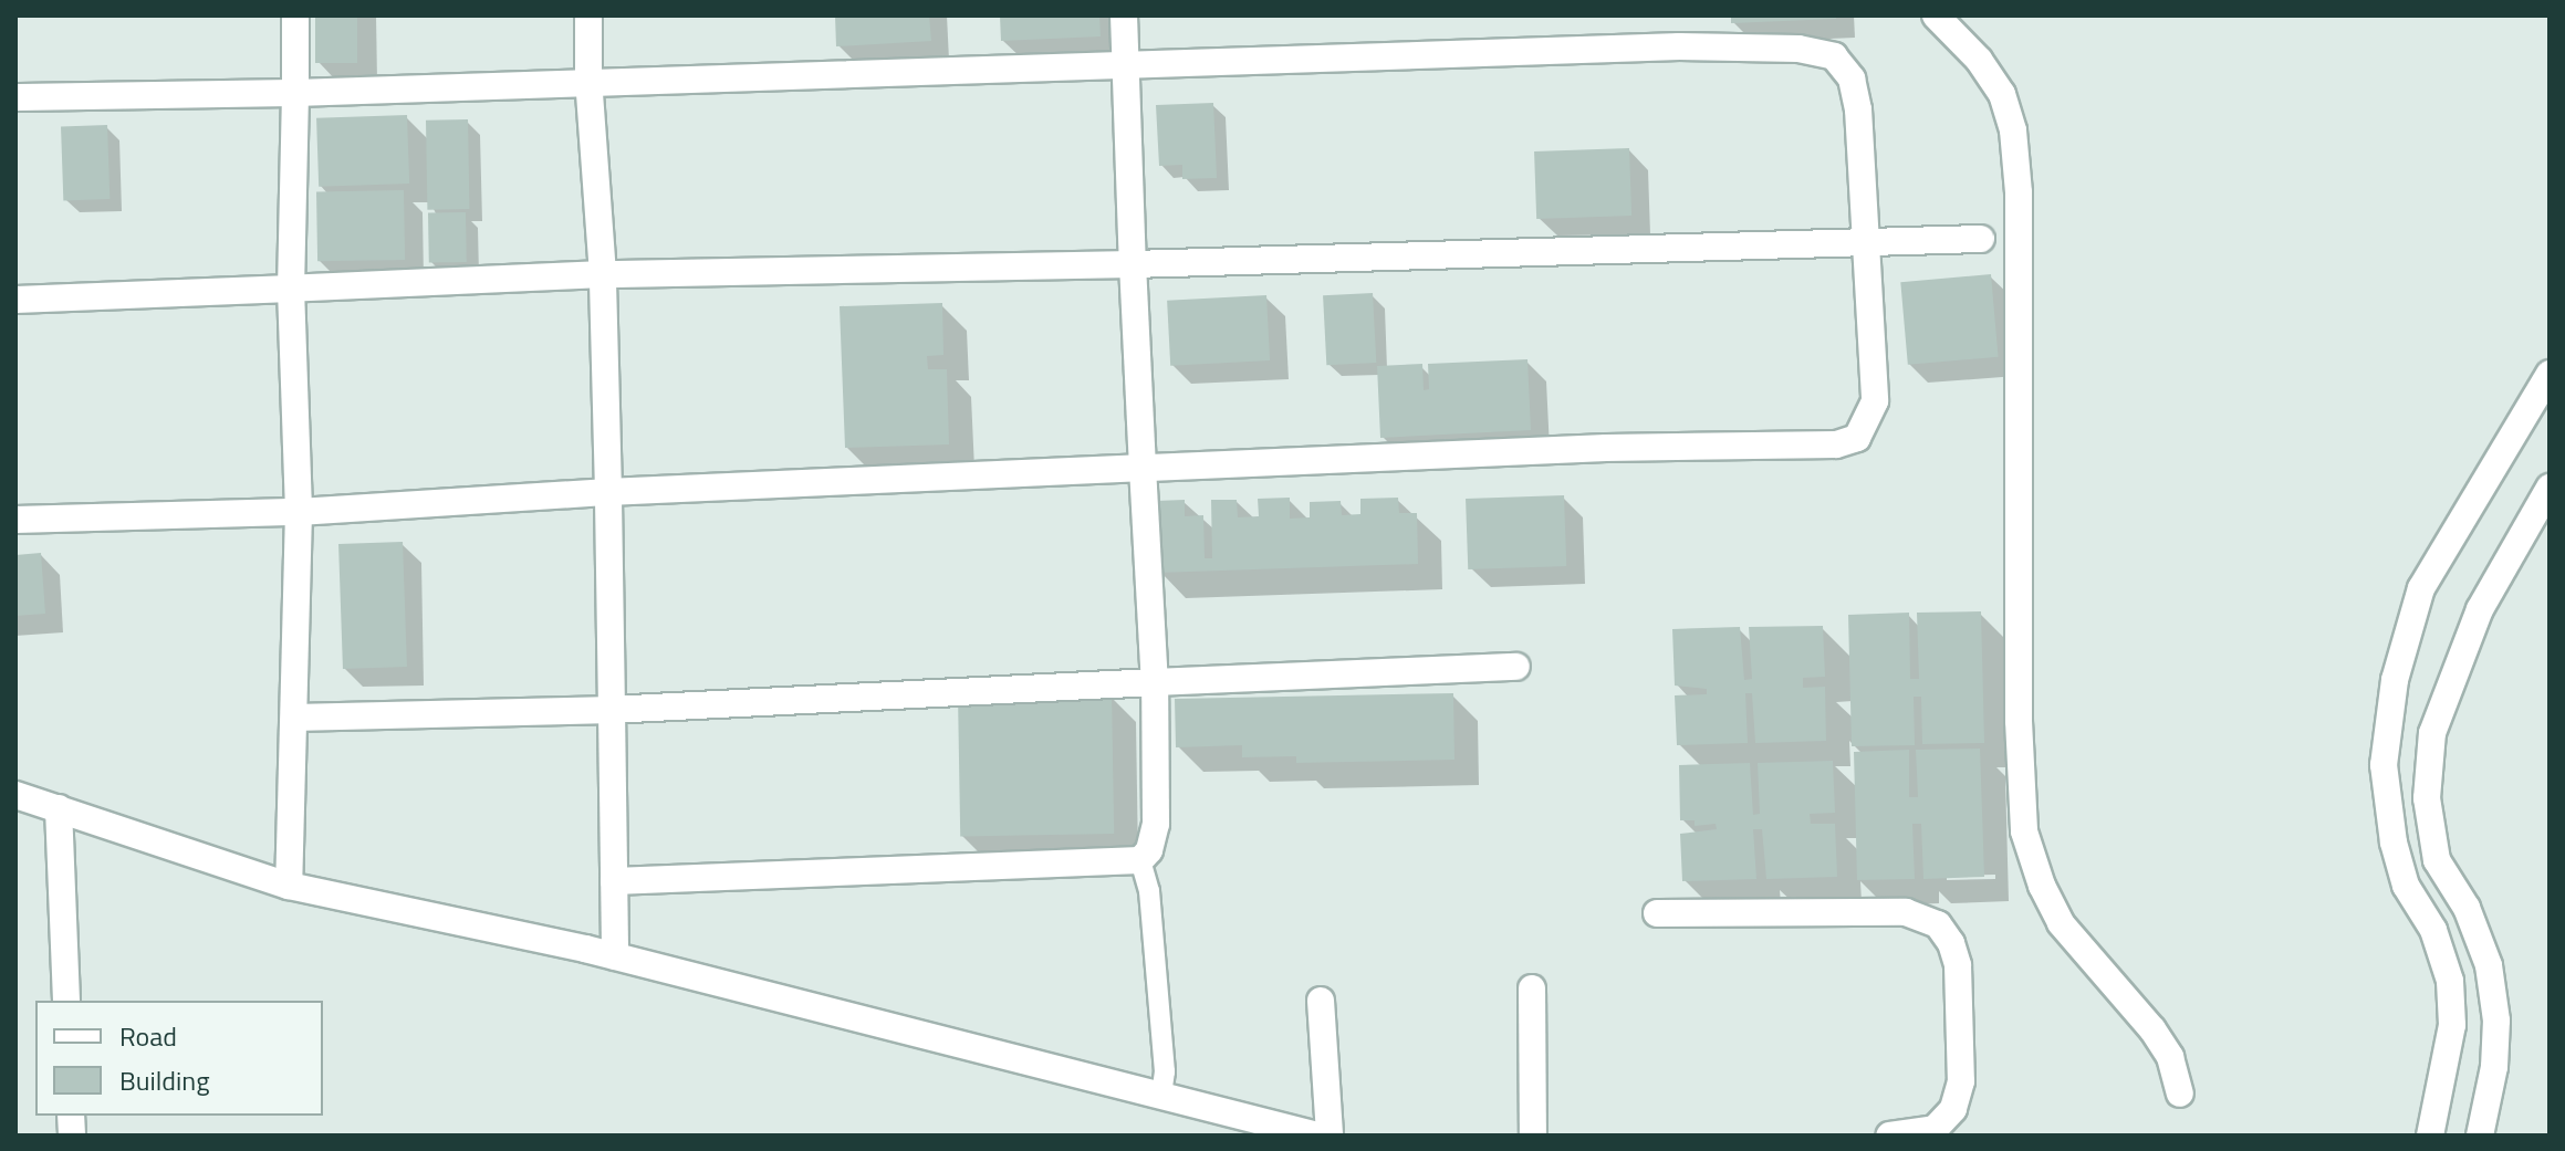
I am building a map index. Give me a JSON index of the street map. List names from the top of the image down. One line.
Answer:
{"legend":["Road","Building"]}
